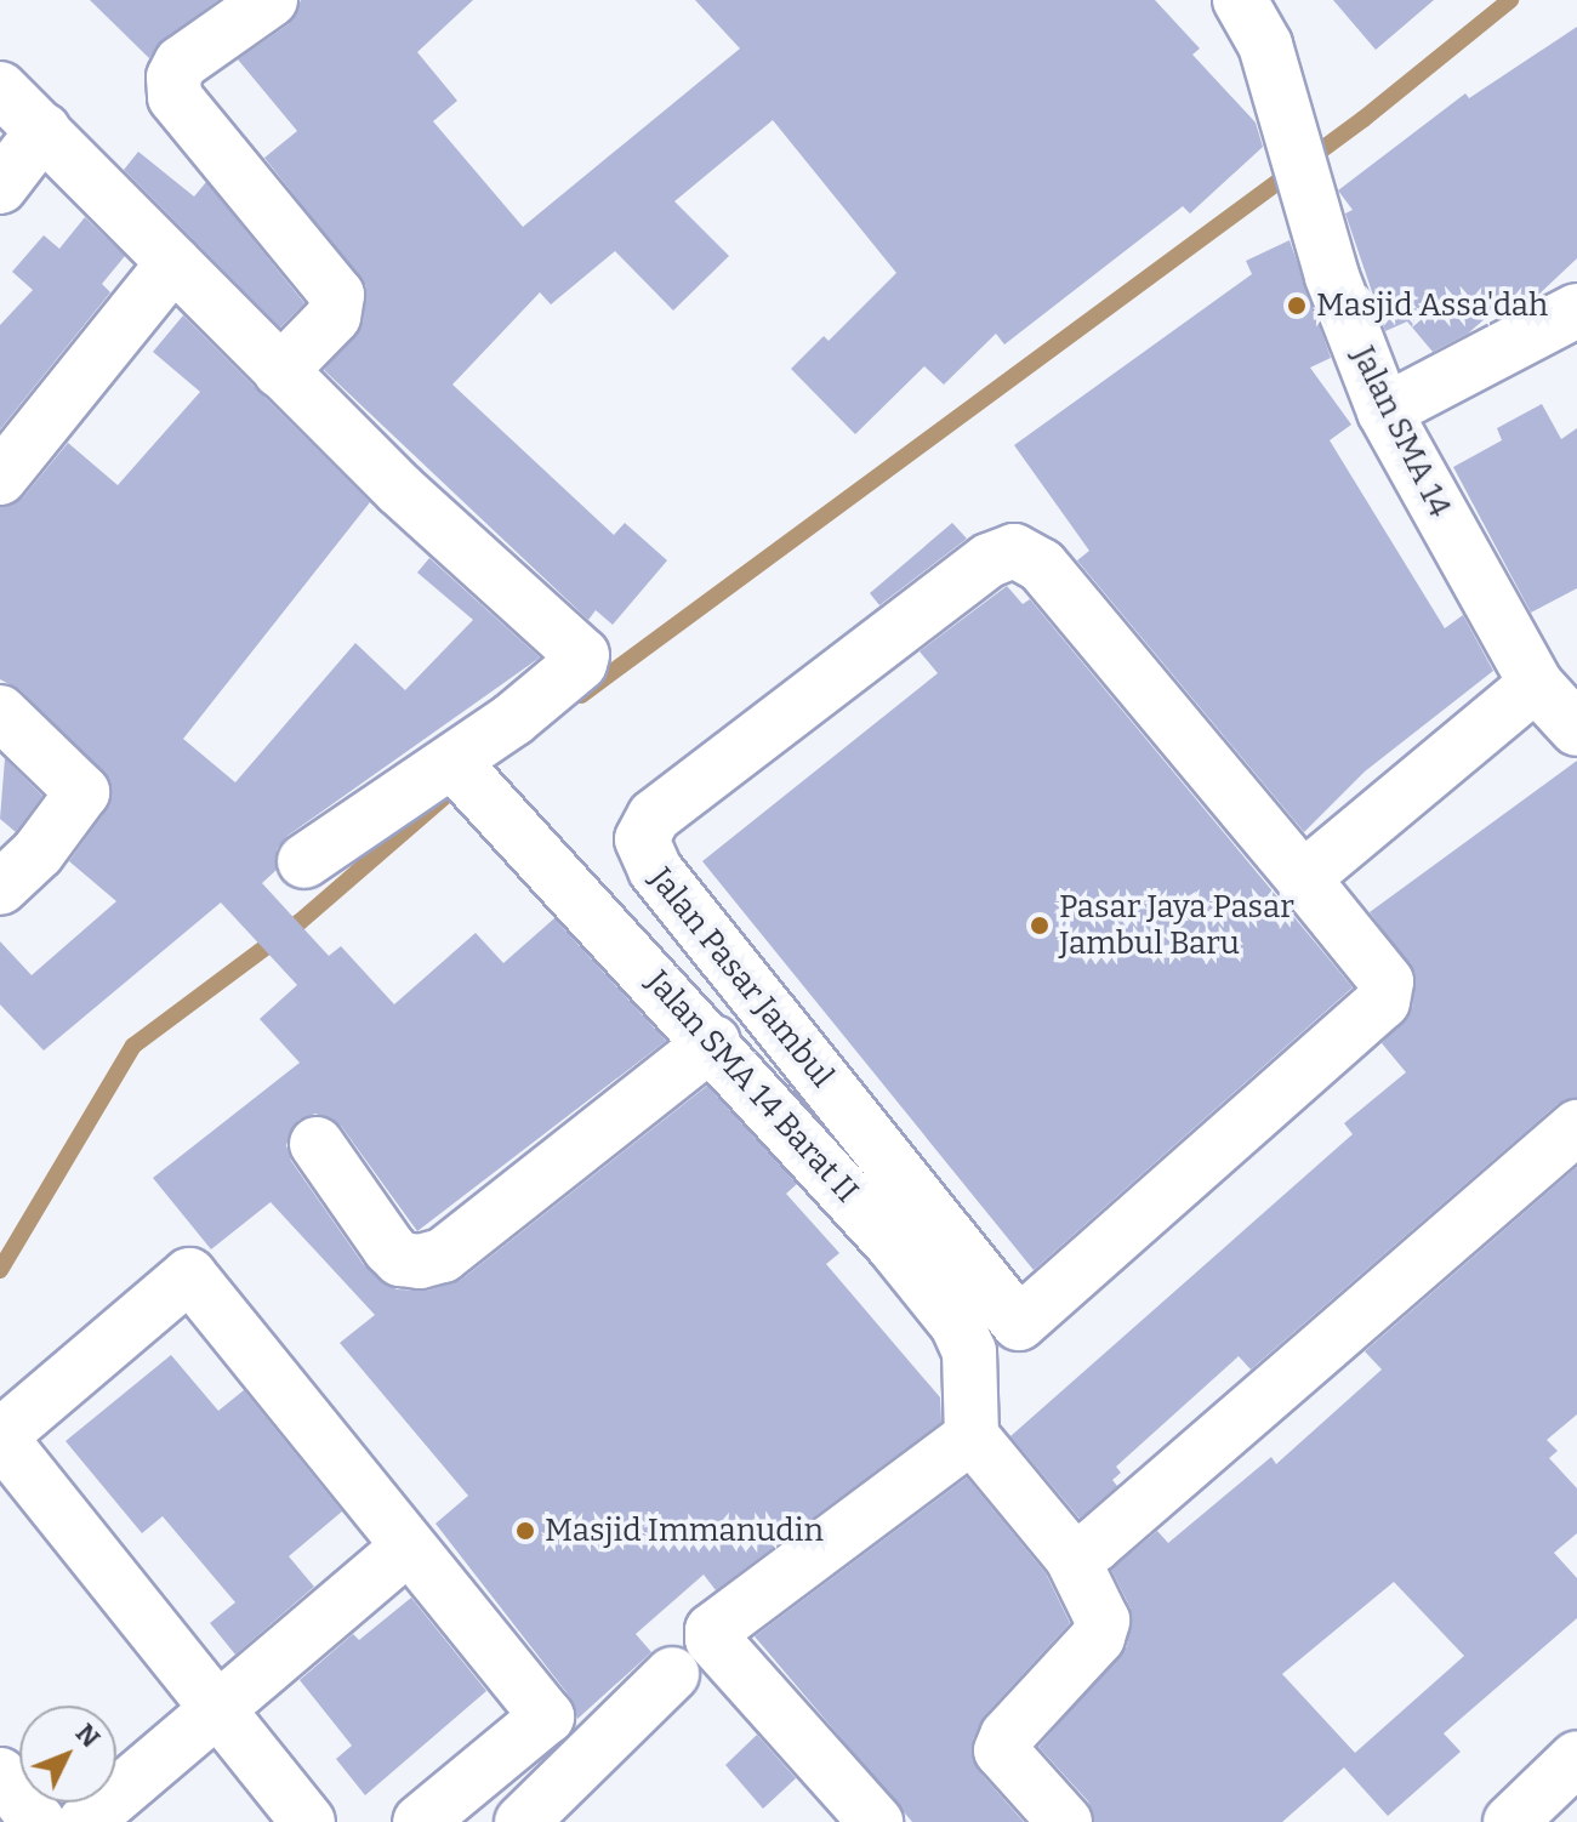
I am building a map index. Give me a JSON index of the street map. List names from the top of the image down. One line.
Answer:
{"streets":{"street":["Jalan SMA 14","Jalan Pasar Jambul","Jalan SMA 14 Barat II"]},"places":["Masjid Assa'dah","Pasar Jaya Pasar Jambul Baru","Masjid Immanudin"],"north":"top right"}
